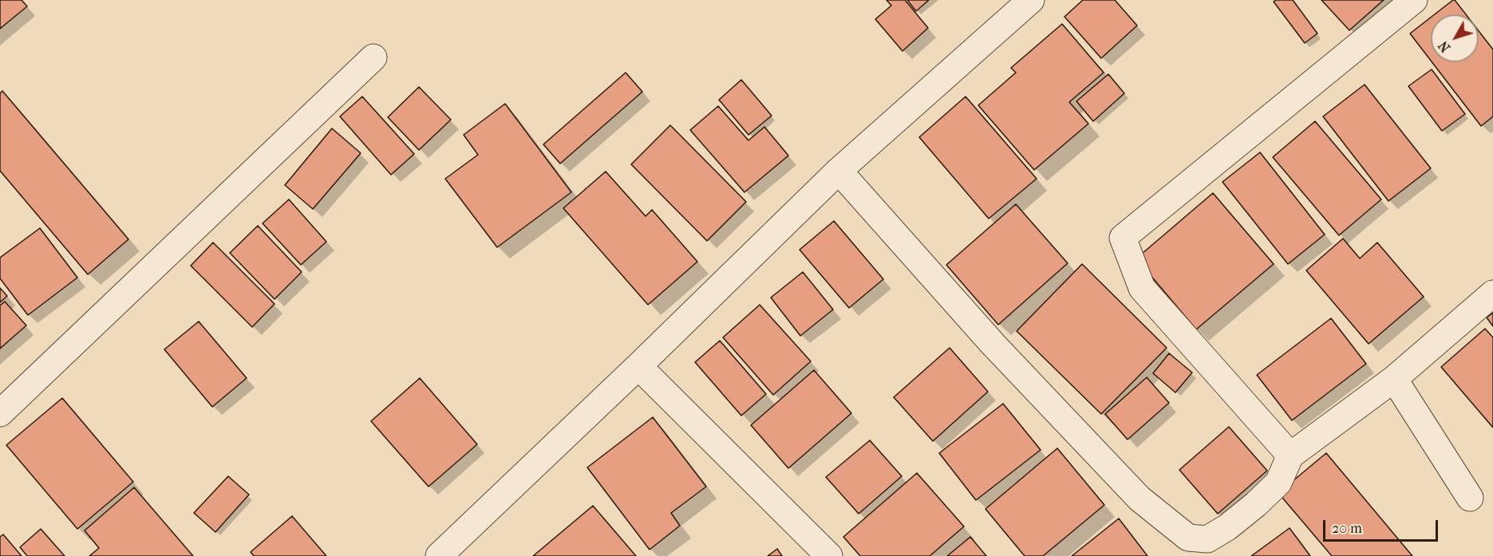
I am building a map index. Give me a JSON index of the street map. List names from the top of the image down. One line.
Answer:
{"scale_bar":"20 m","north":"bottom left"}
